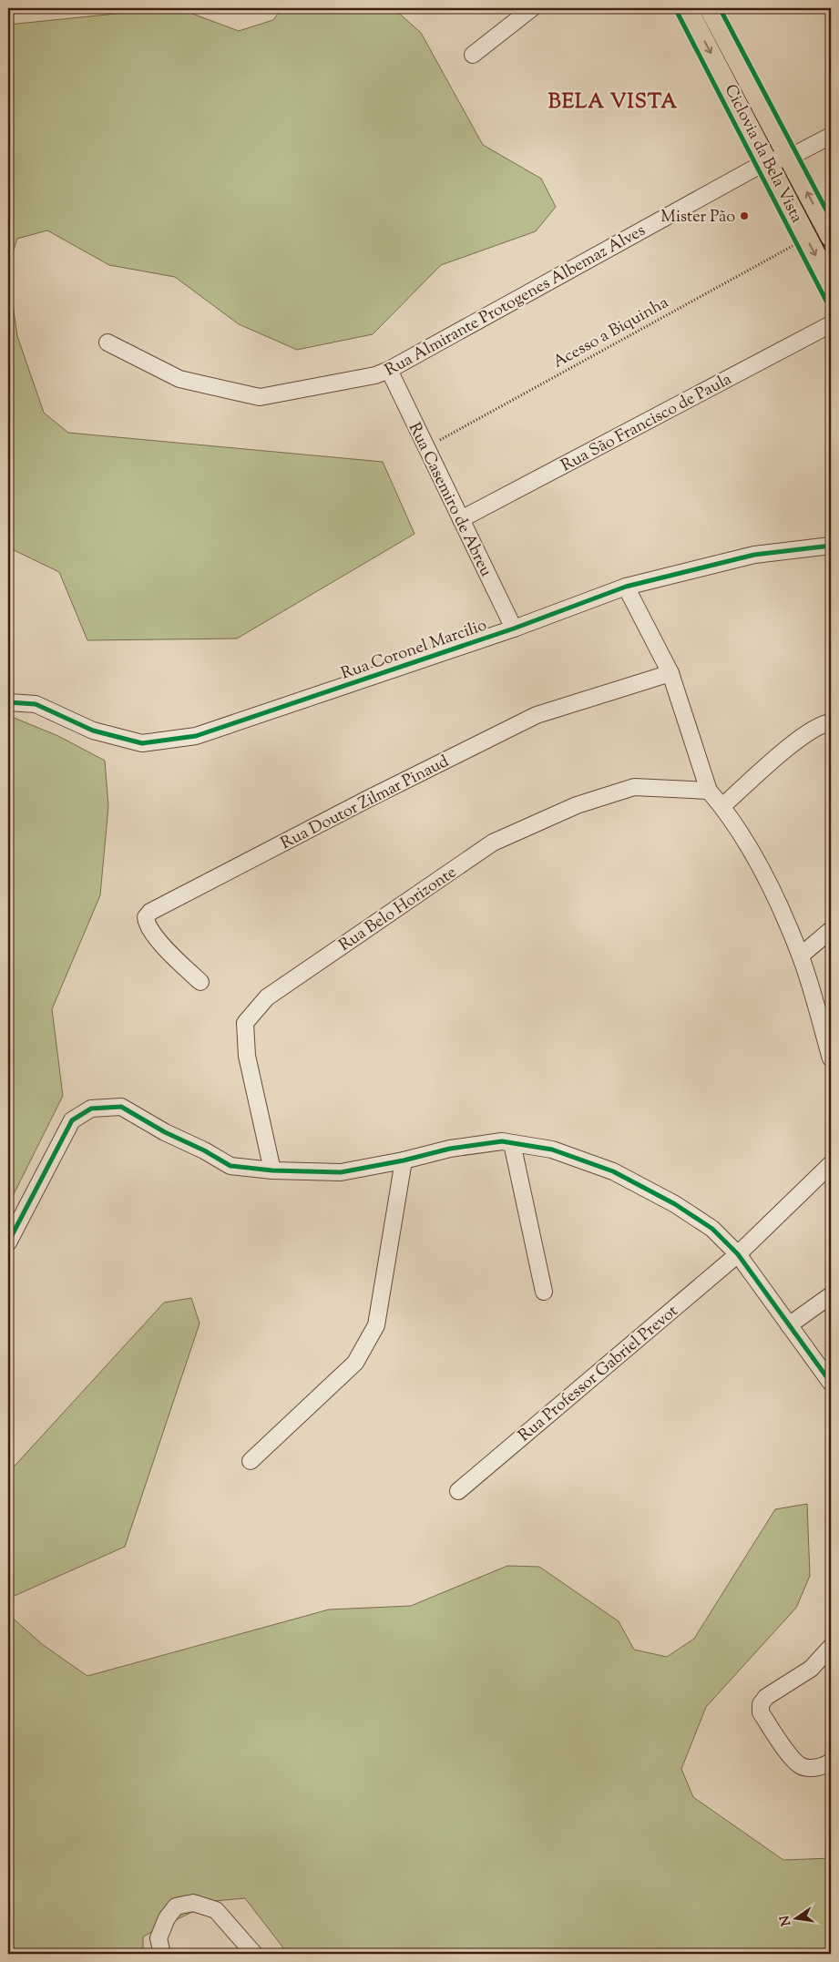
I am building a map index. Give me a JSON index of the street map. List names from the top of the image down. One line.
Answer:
{"streets":{"street":["Rua Almirante Protogenes Albemaz Alves","Rua São Francisco de Paula","Rua Casemiro de Abreu","Rua Coronel Marcilio","Rua Doutor Zilmar Pinaud","Rua Belo Horizonte","Rua Professor Gabriel Prevot"],"path":["Acesso a Biquinha"],"cycle path":["Ciclovia da Bela Vista"]},"crossings":[["Rua Almirante Protogenes Albemaz Alves","Rua Casemiro de Abreu"],["Acesso a Biquinha","Rua Casemiro de Abreu"],["Rua São Francisco de Paula","Rua Casemiro de Abreu"],["Rua Casemiro de Abreu","Rua Coronel Marcilio"]],"districts":["BELA VISTA"],"places":["Mister Pão"],"north":"left"}
